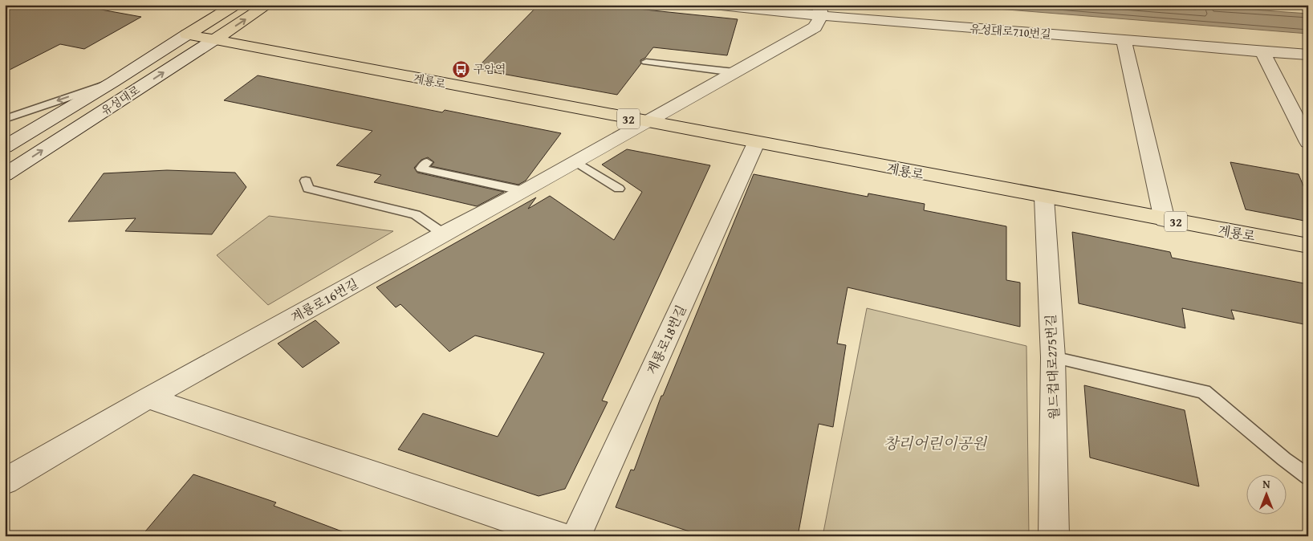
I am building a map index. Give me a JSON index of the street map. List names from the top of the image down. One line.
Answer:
{"streets":{"main road":["계룡로","유성대로","32"],"street":["유성대로710번길","계룡로16번길","계룡로18번길","월드컵대로275번길"]},"crossings":[["계룡로","유성대로"],["계룡로","32"],["계룡로","계룡로16번길"],["계룡로","계룡로18번길"],["계룡로","월드컵대로275번길"],["유성대로","32"]],"one_way":["유성대로"],"parks":["창리어린이공원"],"places":{"bus stop":["구암역"]},"north":"top"}
